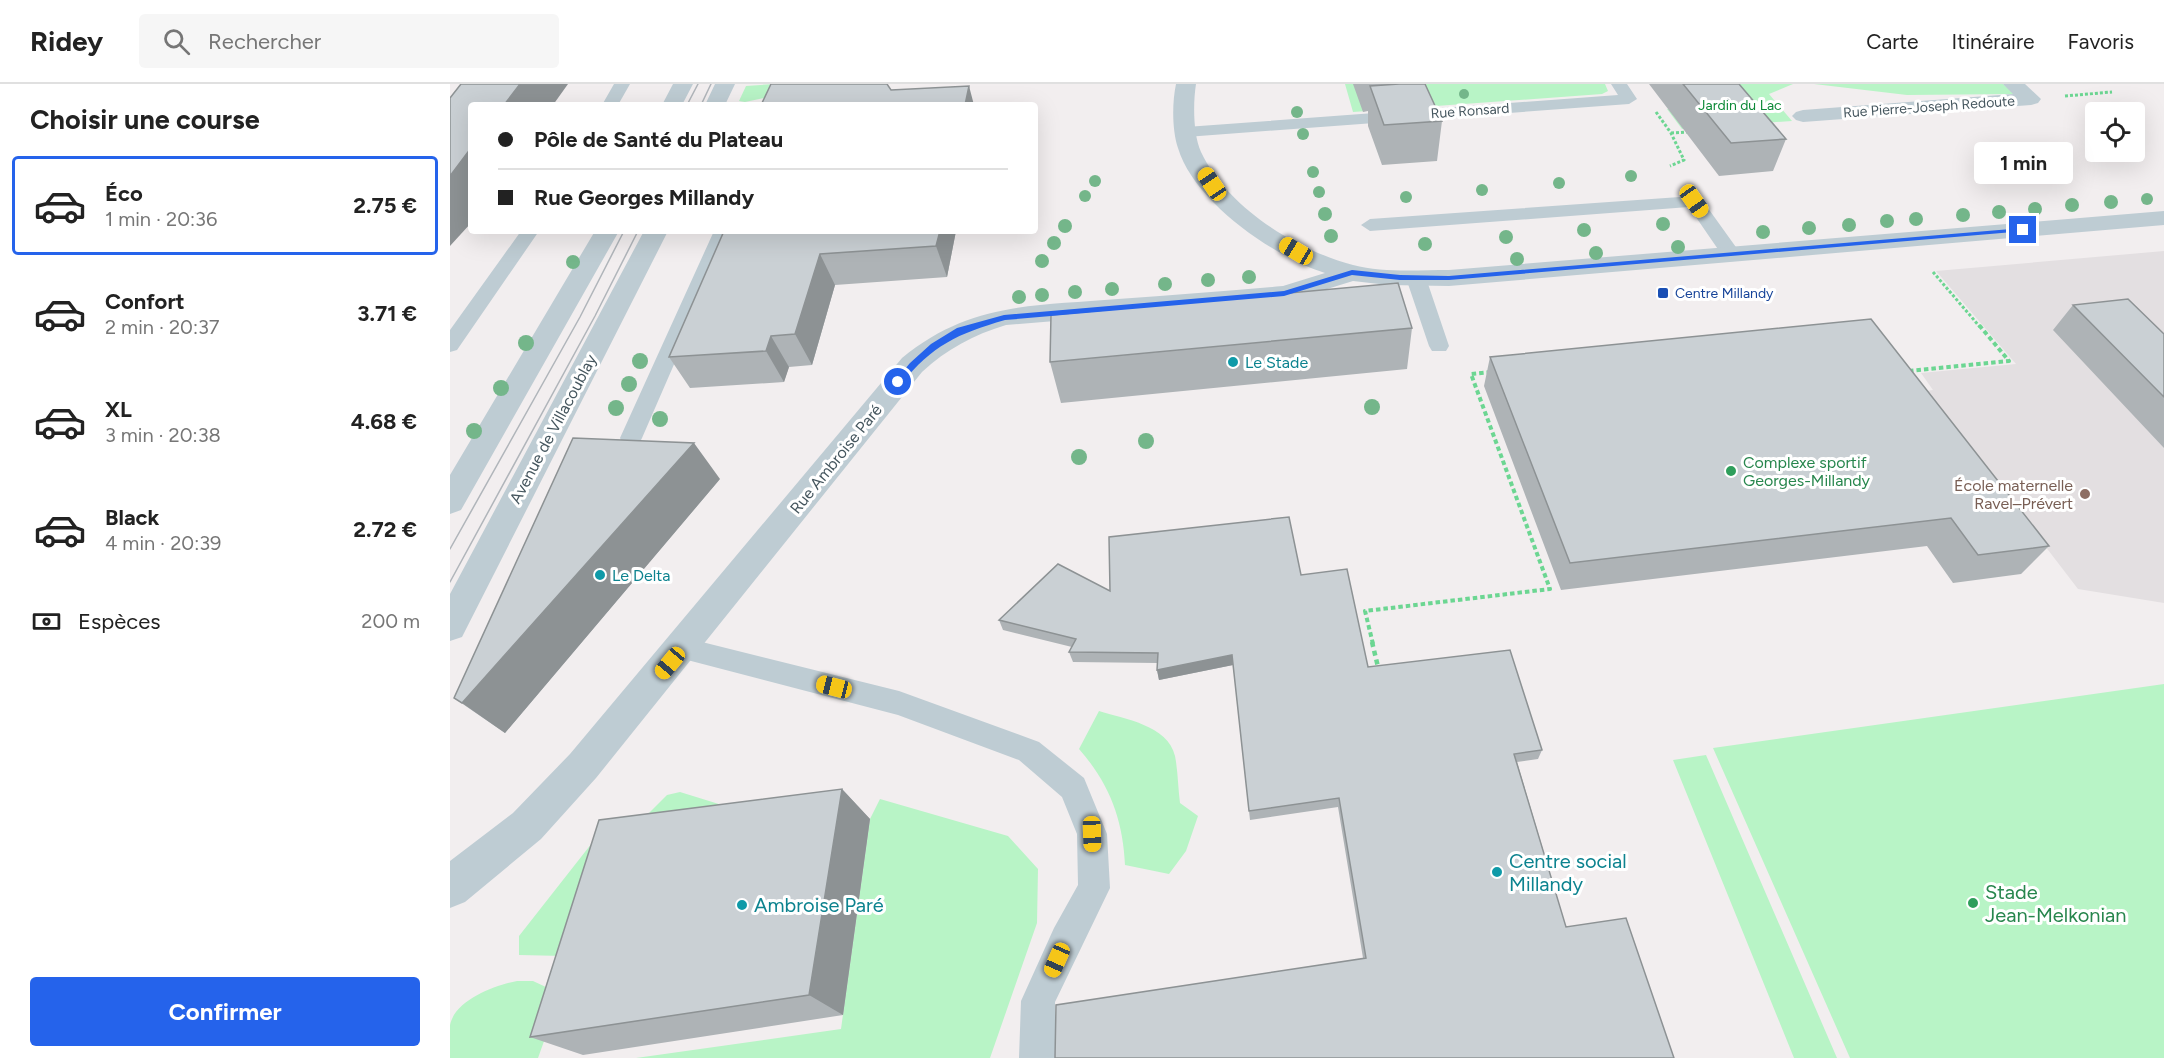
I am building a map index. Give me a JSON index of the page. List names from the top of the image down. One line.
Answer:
{"streets":{"street":["Rue Pierre-Joseph Redoute","Avenue de Villacoublay","Rue Ambroise Paré"],"lane":["Rue Ronsard"]},"parks":["Jardin du Lac"],"places":{"transit":["Centre Millandy"],"other":["Le Stade","Complexe sportif Georges-Millandy","École maternelle Ravel–Prévert","Le Delta","Centre social Millandy","Stade Jean-Melkonian","Ambroise Paré"]},"page":{"header":"Ridey","search":"Rechercher","nav":["Carte","Itinéraire","Favoris"],"heading":"Choisir une course","banner":["Pôle de Santé du Plateau","Rue Georges Millandy"],"bubble":"1 min","list":[{"name":"Éco","note":"1 min · 20:36","value":"2.75 €"},{"name":"Confort","note":"2 min · 20:37","value":"3.71 €"},{"name":"XL","note":"3 min · 20:38","value":"4.68 €"},{"name":"Black","note":"4 min · 20:39","value":"2.72 €"}],"pay":["Espèces","200 m"],"buttons":"Confirmer"}}
